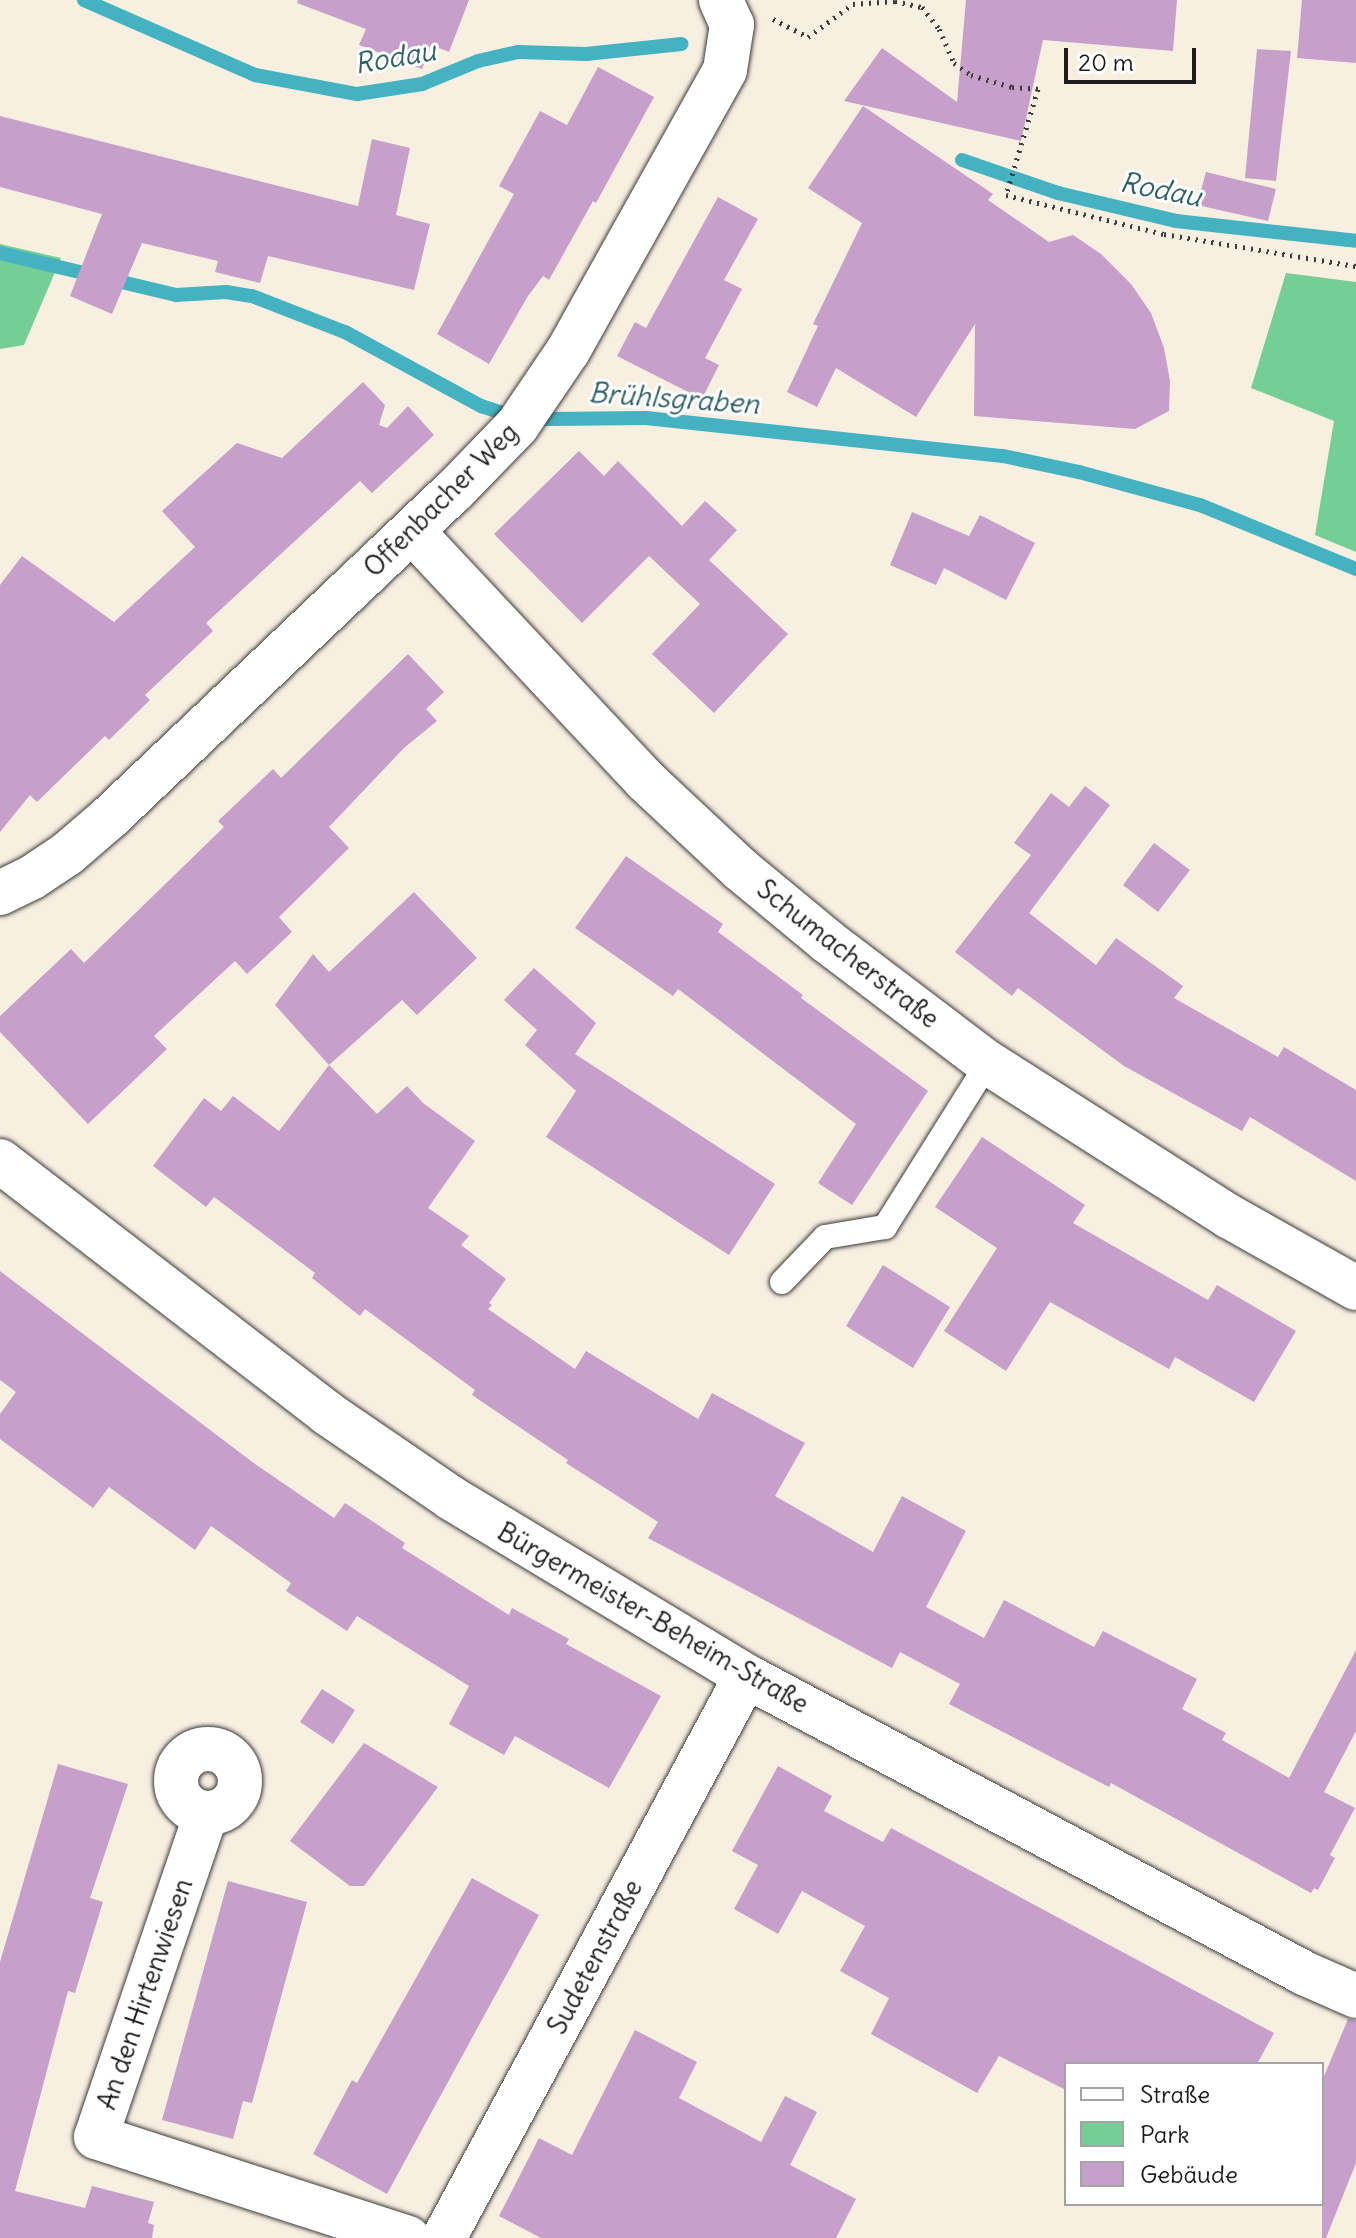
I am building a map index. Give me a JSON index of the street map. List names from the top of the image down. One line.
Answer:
{"streets":{"street":["Offenbacher Weg","Schumacherstraße","Bürgermeister-Beheim-Straße","Sudetenstraße","An den Hirtenwiesen"]},"crossings":[["Offenbacher Weg","Schumacherstraße"],["Bürgermeister-Beheim-Straße","Sudetenstraße"]],"water":["Rodau","Brühlsgraben"],"legend":["Straße","Park","Gebäude"],"scale_bar":"20 m"}
